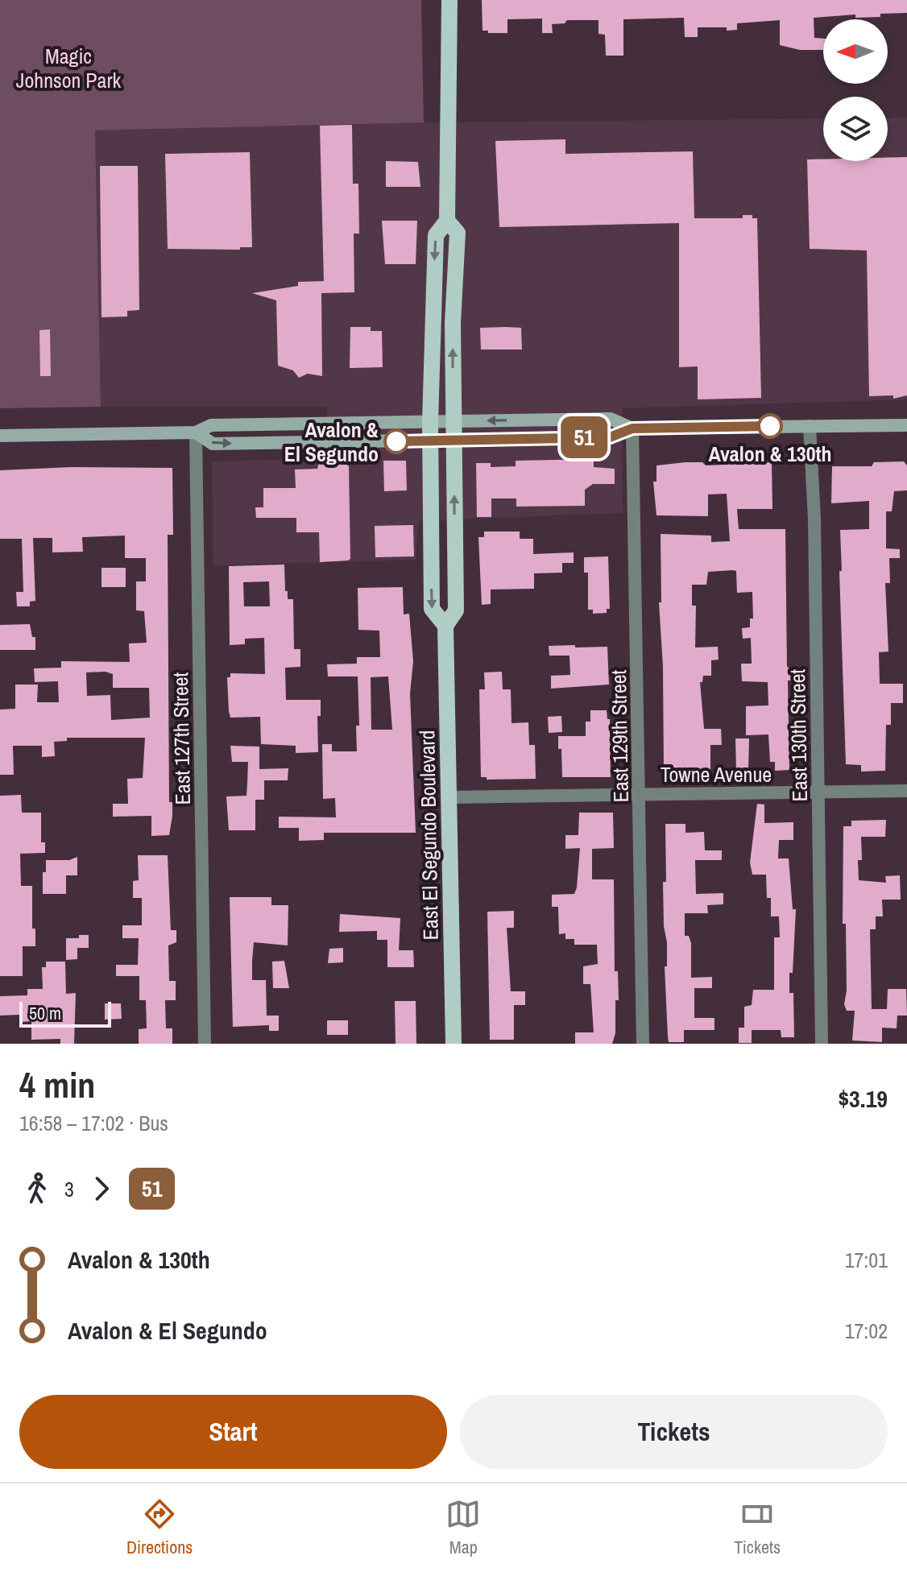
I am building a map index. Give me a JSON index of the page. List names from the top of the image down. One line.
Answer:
{"streets":{"main road":["East El Segundo Boulevard"],"street":["East 130th Street","East 129th Street","East 127th Street","Towne Avenue"]},"crossings":[["East 130th Street","Towne Avenue"],["East 129th Street","Towne Avenue"],["Towne Avenue","East El Segundo Boulevard"]],"parks":["Magic Johnson Park"],"places":["Avalon & 130th","Avalon & El Segundo"],"lines":["bus line 51"],"scale_bar":"50 m","north":"left","page":{"on_map":"51","scale":"50 m","heading":["4 min","16:58 – 17:02 · Bus","$3.19"],"legs":["3","51"],"list":[{"name":"Avalon & 130th","value":"17:01"},{"name":"Avalon & El Segundo","value":"17:02"}],"buttons":["Start","Tickets"],"tabs":["Directions","Map","Tickets"]}}
